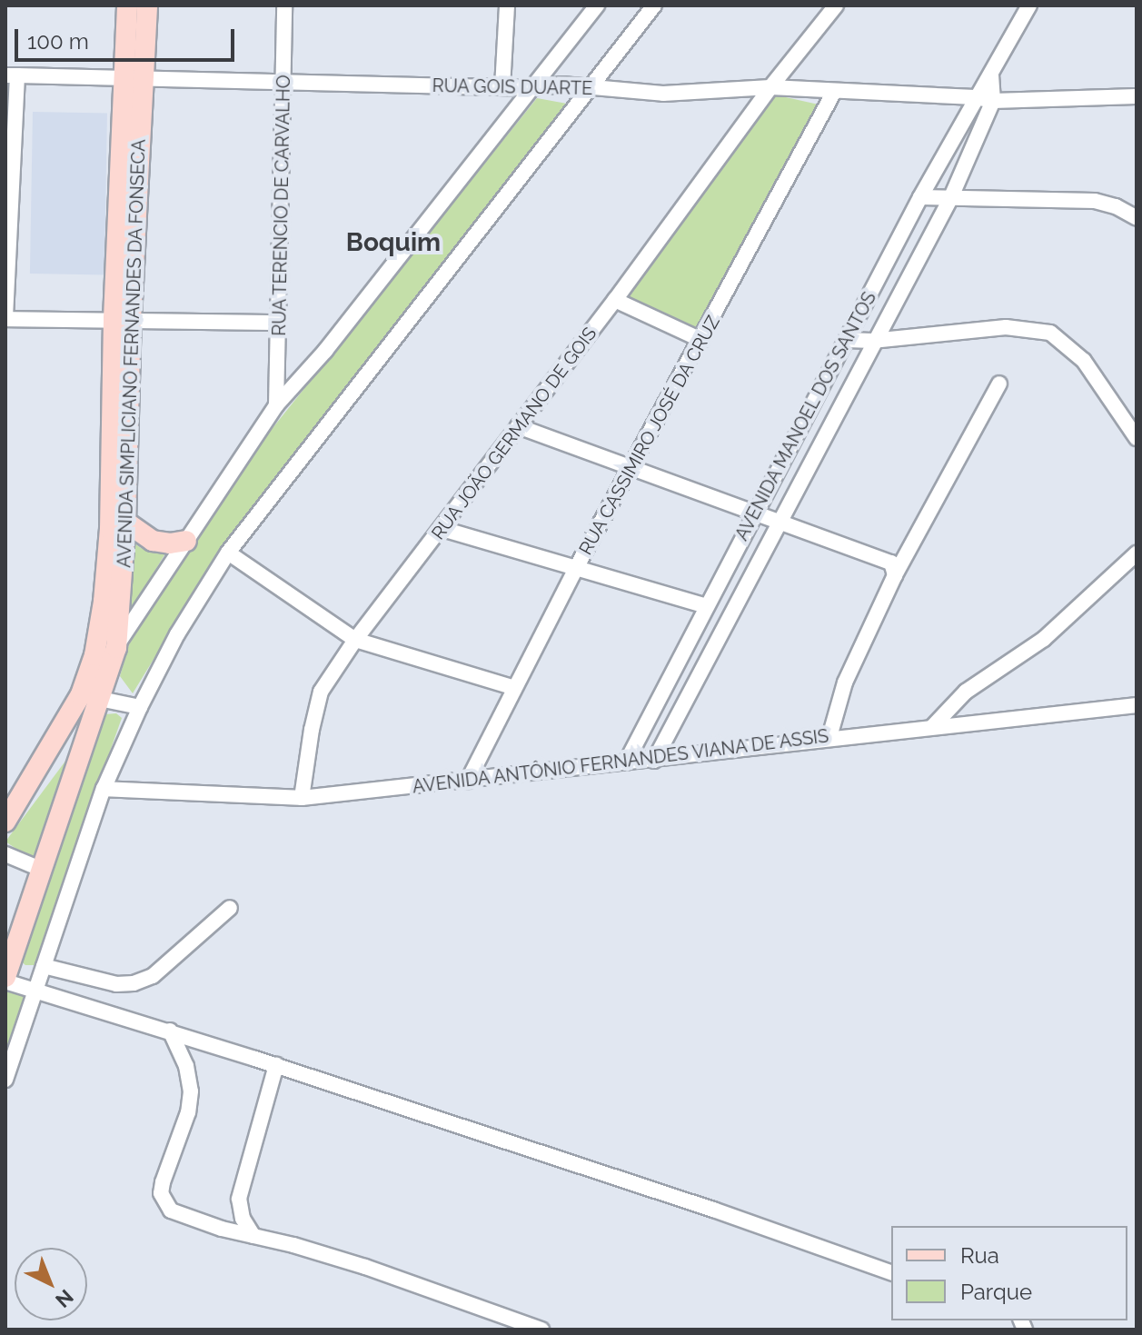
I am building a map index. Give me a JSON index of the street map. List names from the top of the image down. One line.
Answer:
{"streets":{"main road":["AVENIDA SIMPLICIANO FERNANDES DA FONSECA"],"street":["RUA GOIS DUARTE","RUA TERENCIO DE CARVALHO","AVENIDA MANOEL DOS SANTOS","RUA JOÃO GERMANO DE GOIS","RUA CASSIMIRO JOSÉ DA CRUZ","AVENIDA ANTÔNIO FERNANDES VIANA DE ASSIS"]},"crossings":[["RUA GOIS DUARTE","RUA TERENCIO DE CARVALHO"],["RUA GOIS DUARTE","AVENIDA SIMPLICIANO FERNANDES DA FONSECA"],["RUA GOIS DUARTE","AVENIDA MANOEL DOS SANTOS"],["RUA GOIS DUARTE","RUA JOÃO GERMANO DE GOIS"],["RUA GOIS DUARTE","RUA CASSIMIRO JOSÉ DA CRUZ"],["AVENIDA MANOEL DOS SANTOS","AVENIDA ANTÔNIO FERNANDES VIANA DE ASSIS"],["RUA JOÃO GERMANO DE GOIS","AVENIDA ANTÔNIO FERNANDES VIANA DE ASSIS"],["RUA CASSIMIRO JOSÉ DA CRUZ","AVENIDA ANTÔNIO FERNANDES VIANA DE ASSIS"]],"districts":["Boquim"],"legend":["Rua","Parque"],"scale_bar":"100 m","north":"bottom right"}
